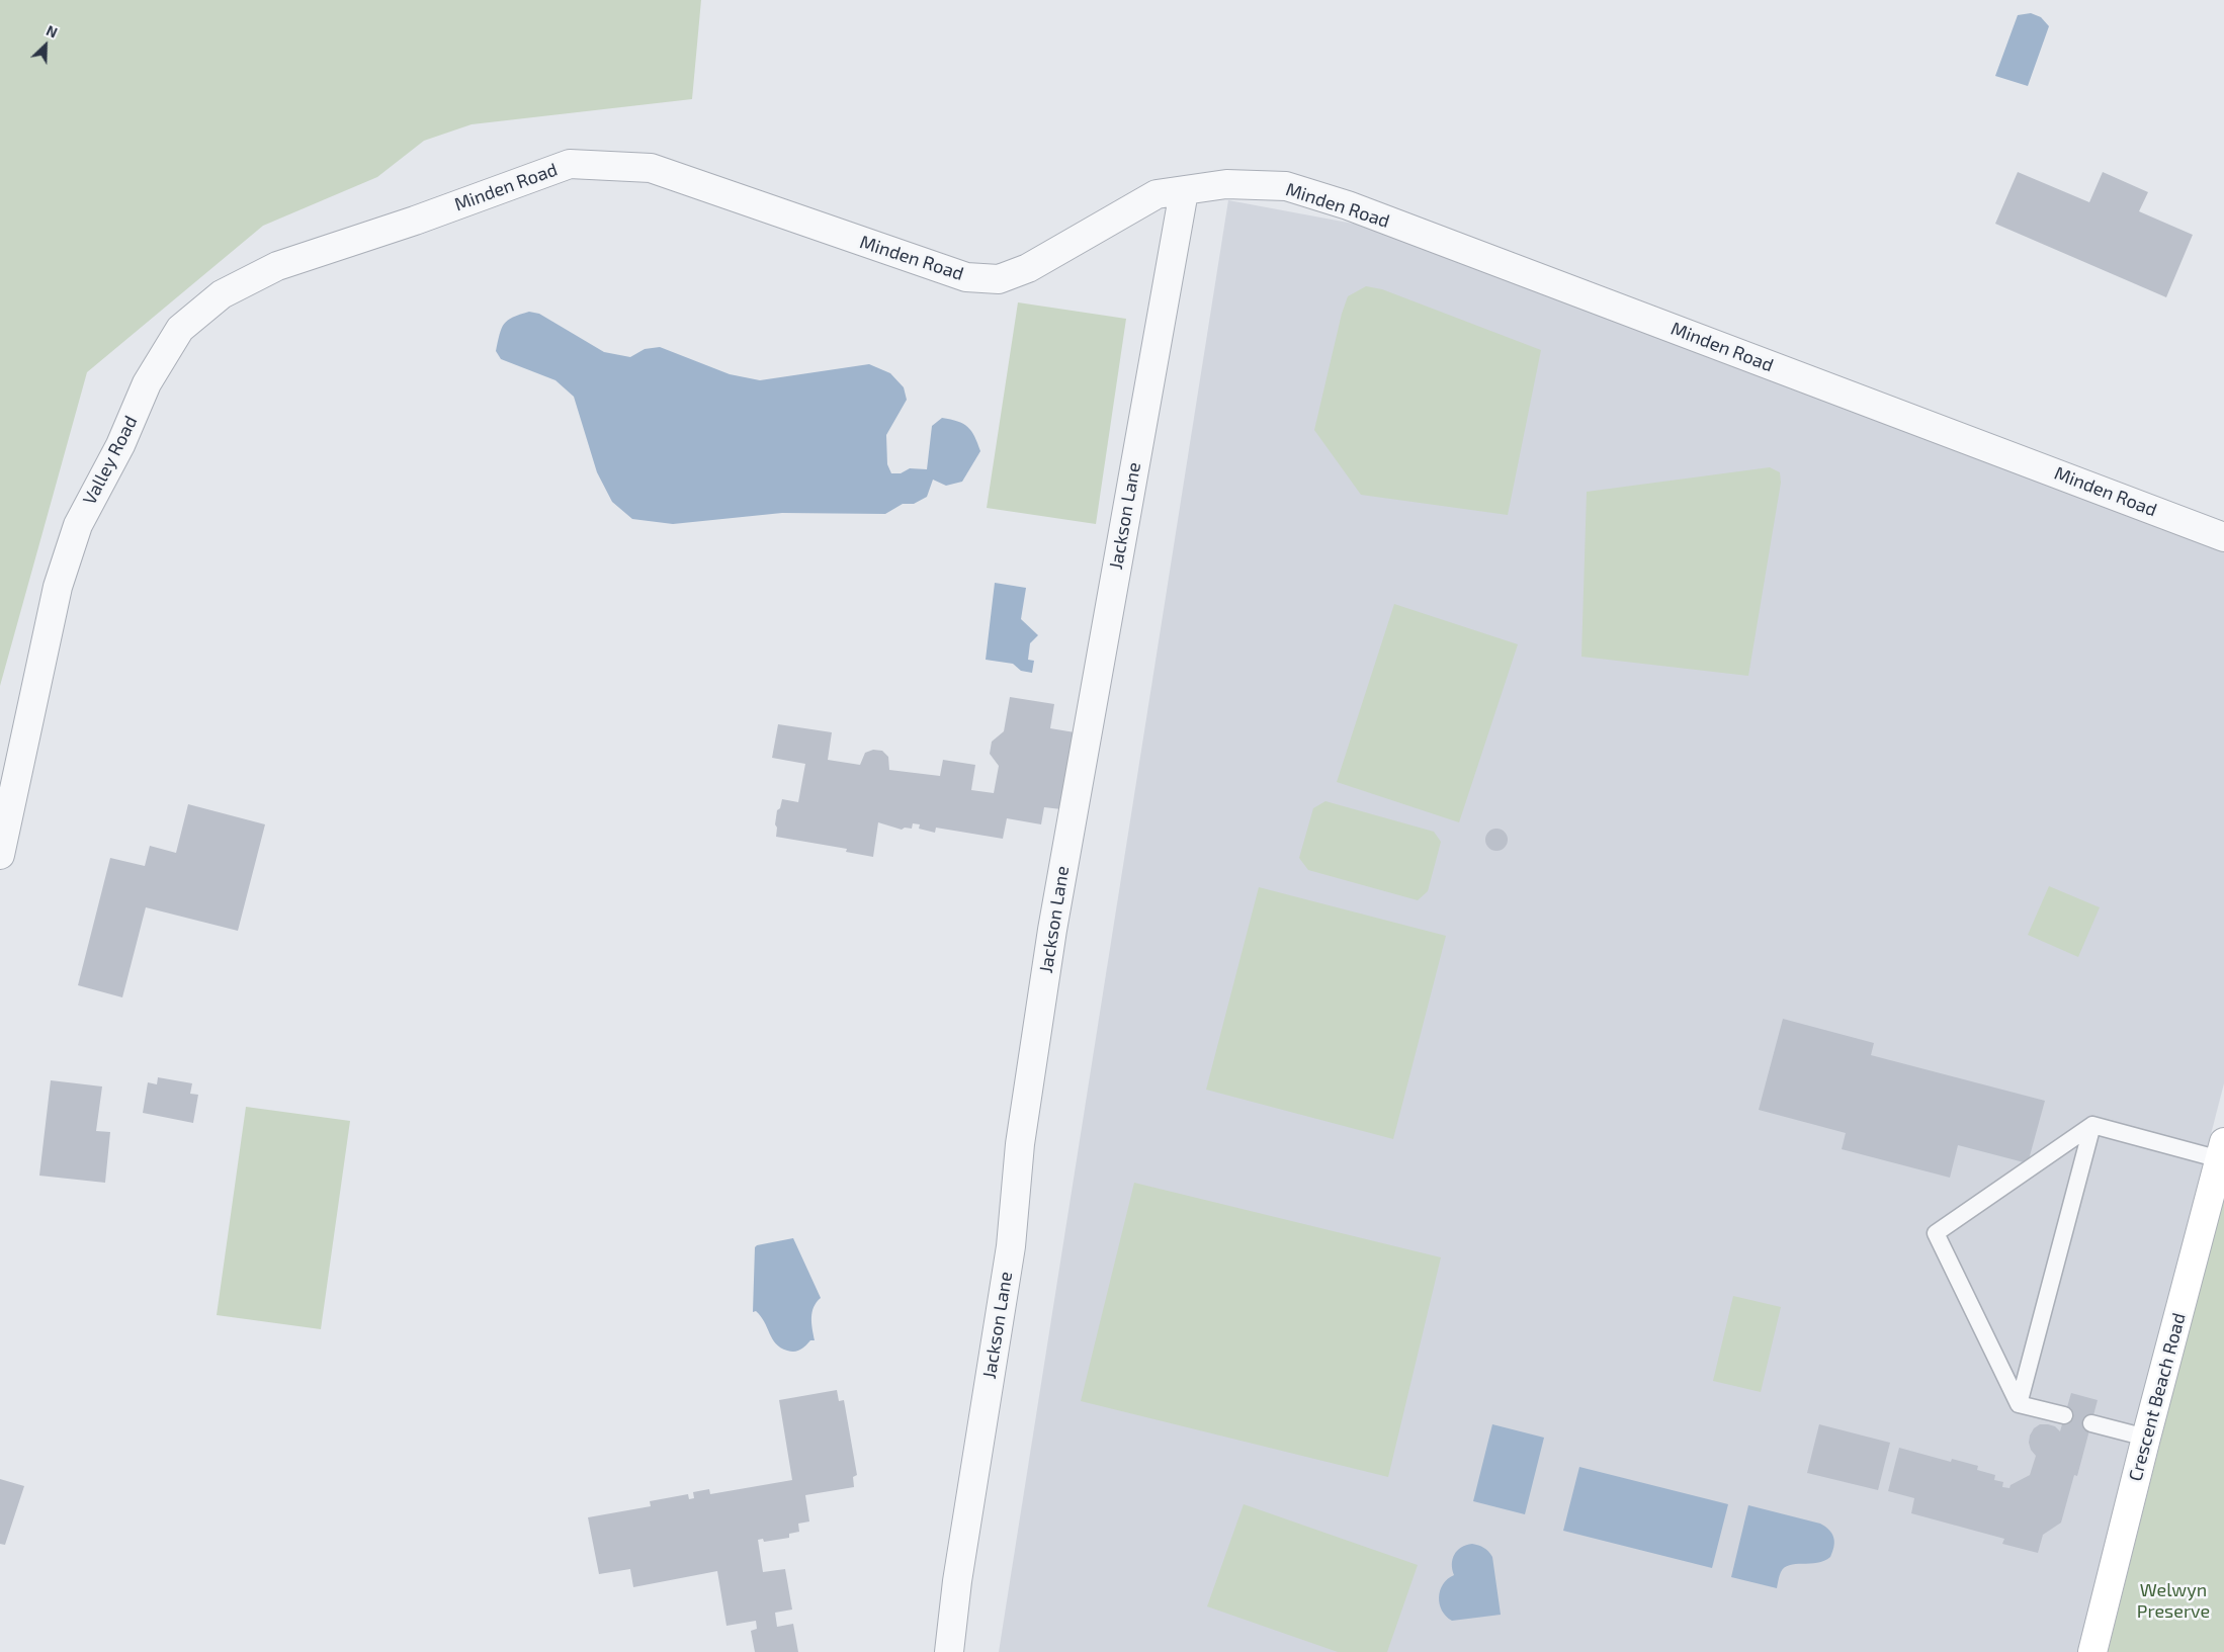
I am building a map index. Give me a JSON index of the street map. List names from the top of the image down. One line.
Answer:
{"streets":{"street":["Minden Road","Valley Road","Jackson Lane","Crescent Beach Road"]},"crossings":[["Minden Road","Valley Road"],["Minden Road","Jackson Lane"]],"parks":["Welwyn Preserve"],"north":"top right"}
